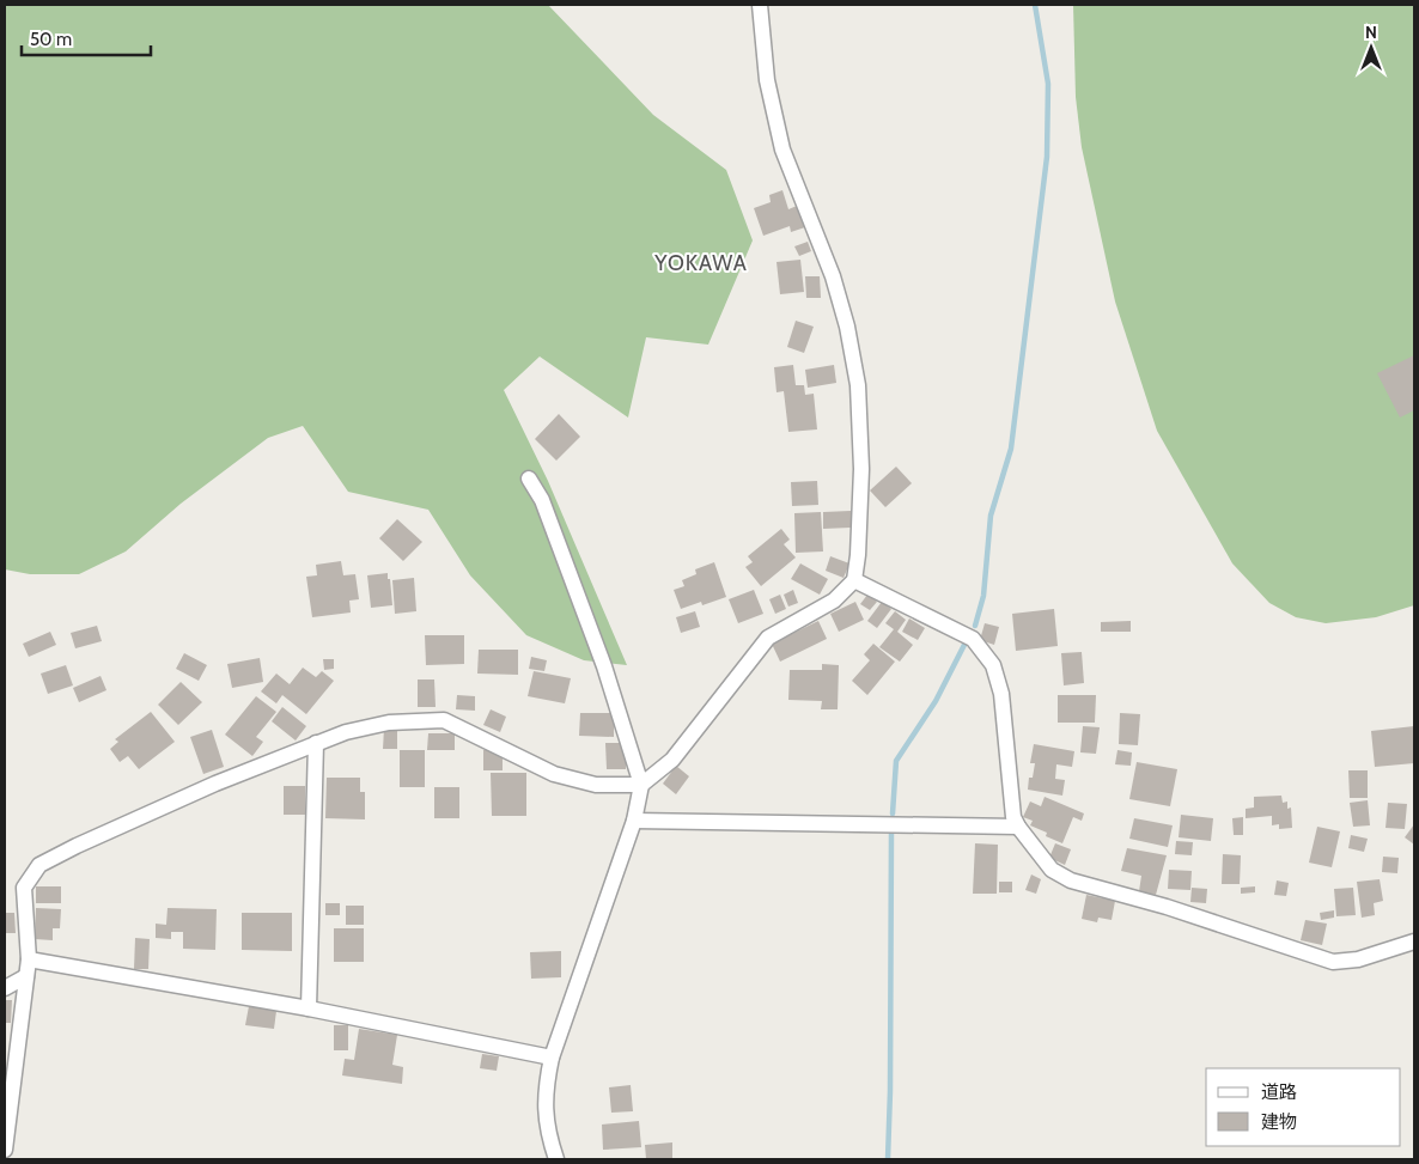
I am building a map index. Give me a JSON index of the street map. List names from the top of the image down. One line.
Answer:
{"districts":["YOKAWA"],"legend":["道路","建物"],"scale_bar":"50 m","north":"top"}
